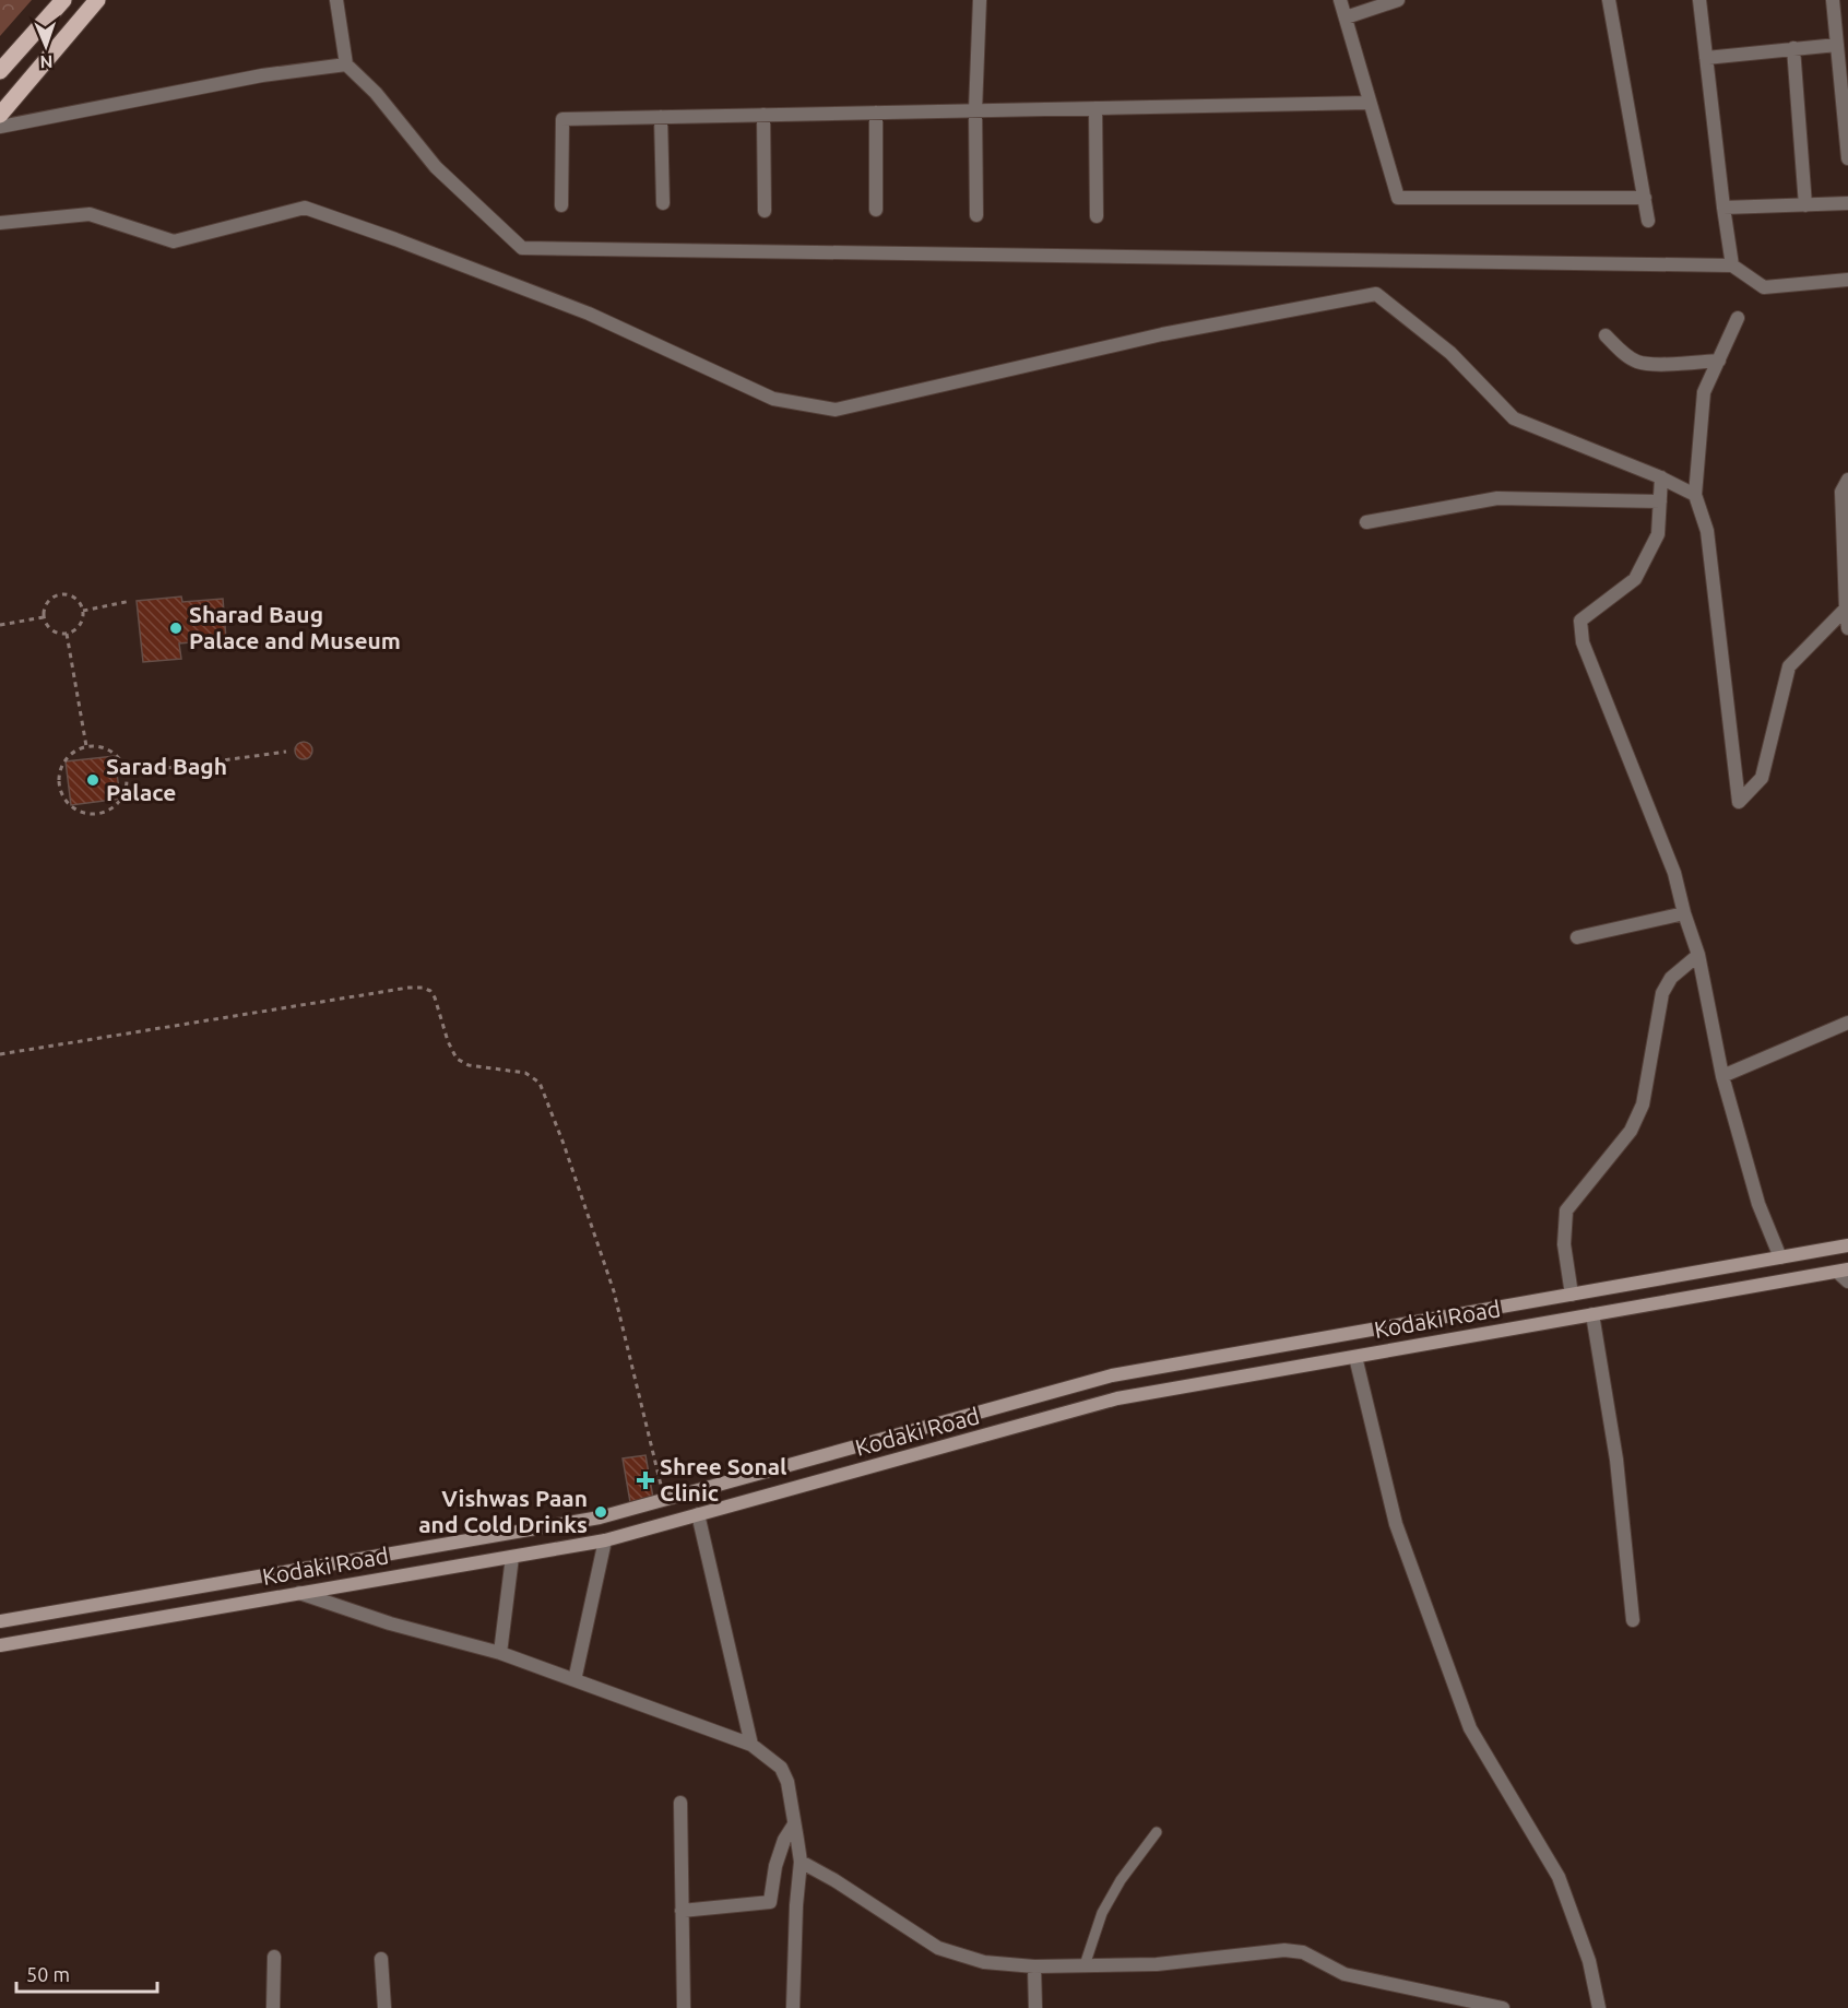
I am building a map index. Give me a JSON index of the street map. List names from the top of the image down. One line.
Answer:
{"streets":{"main road":["Kodaki Road"]},"places":{"other":["Sharad Baug Palace and Museum","Sarad Bagh Palace","Vishwas Paan and Cold Drinks"],"health":["Shree Sonal Clinic"]},"scale_bar":"50 m","north":"bottom"}
